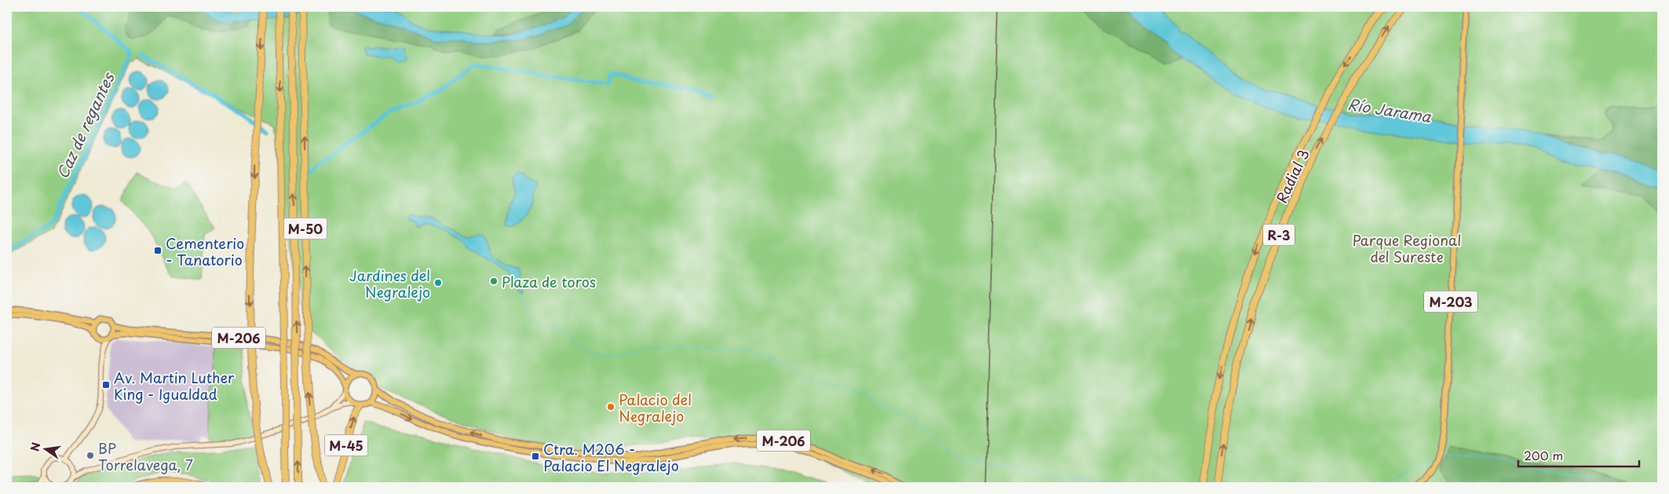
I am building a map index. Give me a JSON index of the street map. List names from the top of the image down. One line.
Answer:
{"streets":{"highway":["Radial 3","M-50","R-3","M-45"],"main road":["M-203","M-206"]},"crossings":[["M-206","M-45"]],"water":["Río Jarama","Caz de regantes"],"parks":["Parque Regional del Sureste"],"places":{"transit":["Cementerio - Tanatorio","Av. Martin Luther King - Igualdad","Ctra. M206 - Palacio El Negralejo"],"other":["Plaza de toros","Jardines del Negralejo","Palacio del Negralejo","BP Torrelavega, 7"]},"scale_bar":"200 m","north":"left"}
